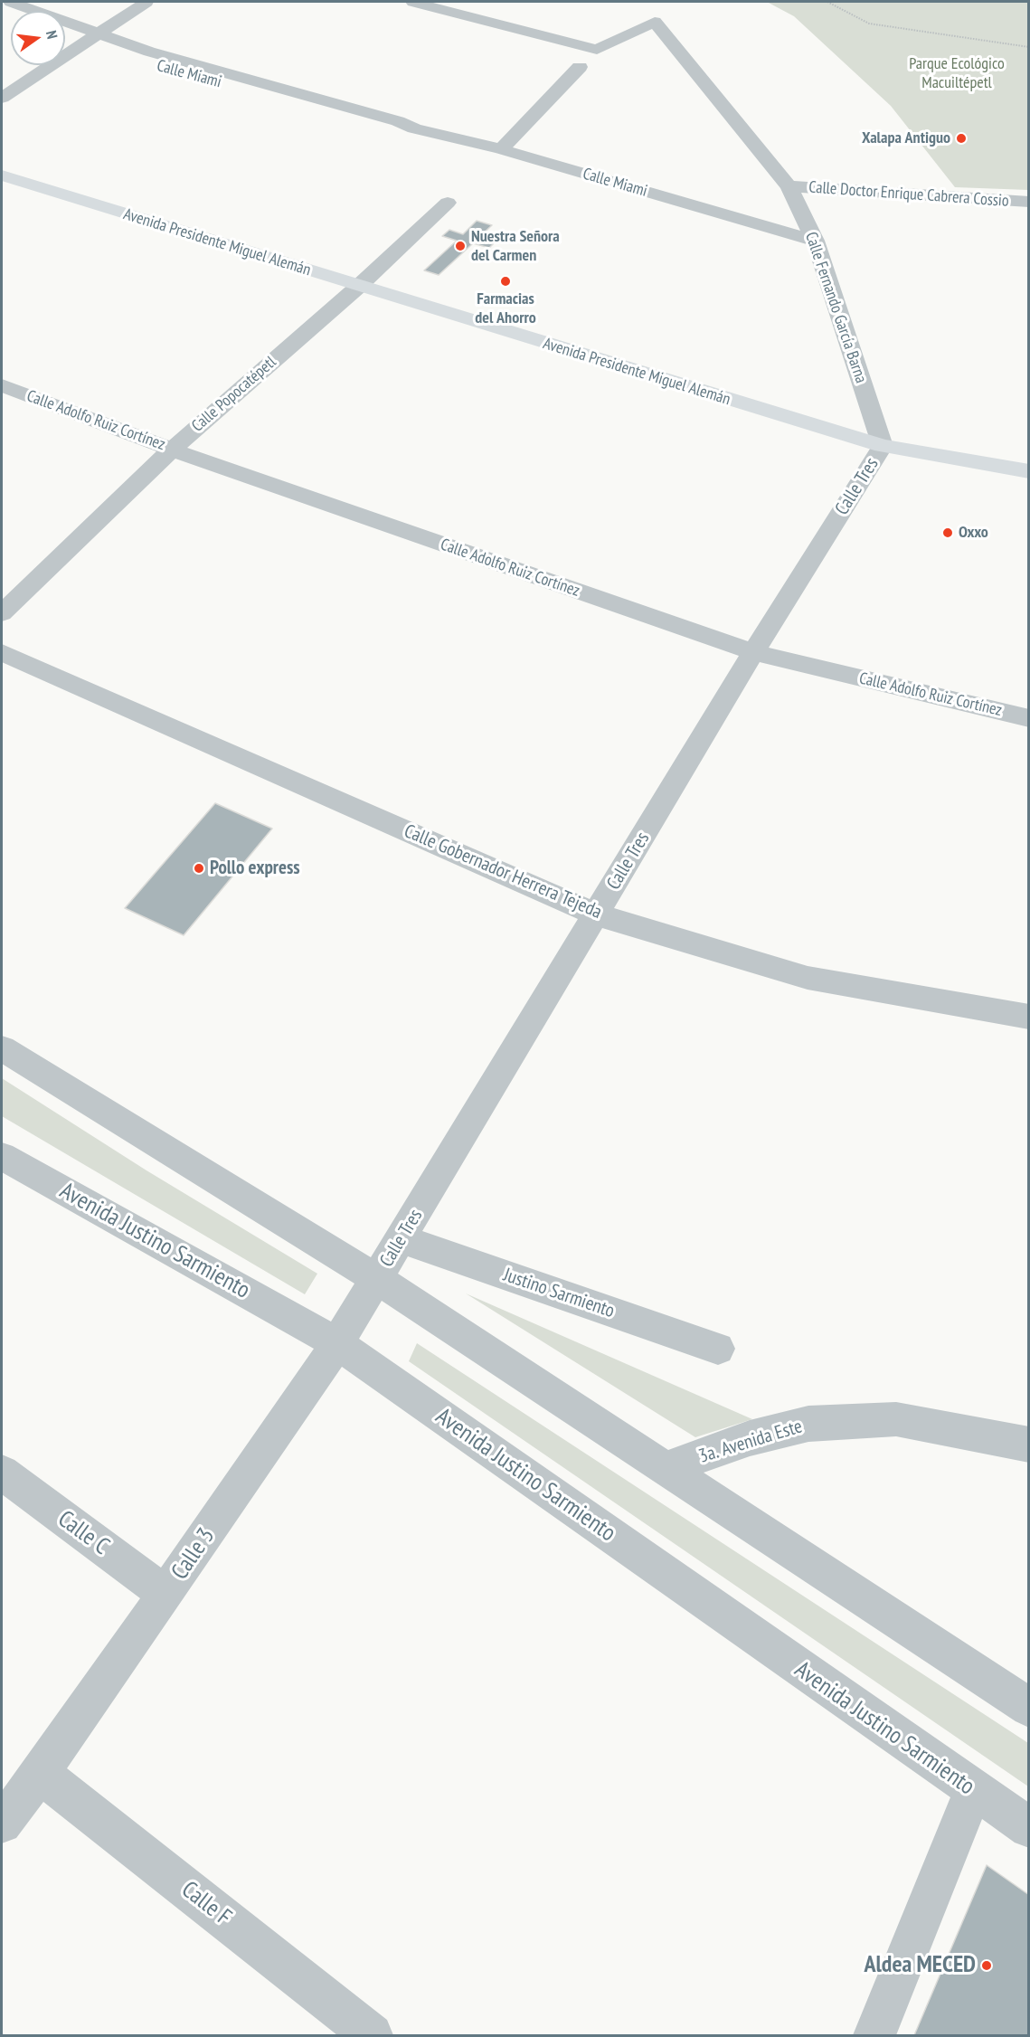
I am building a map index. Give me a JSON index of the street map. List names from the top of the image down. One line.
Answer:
{"streets":{"main road":["Avenida Presidente Miguel Alemán"],"street":["Calle Miami","Calle Doctor Enrique Cabrera Cossio","Calle Fernando García Barna","Calle Popocatépetl","Calle Adolfo Ruiz Cortínez","Calle Tres","Calle Gobernador Herrera Tejeda","Avenida Justino Sarmiento","Justino Sarmiento","3a. Avenida Este","Calle C","Calle 3","Calle F"]},"crossings":[["Calle Miami","Calle Fernando García Barna"],["Calle Doctor Enrique Cabrera Cossio","Calle Fernando García Barna"],["Avenida Presidente Miguel Alemán","Calle Fernando García Barna"],["Avenida Presidente Miguel Alemán","Calle Popocatépetl"],["Avenida Presidente Miguel Alemán","Calle Tres"],["Calle Fernando García Barna","Calle Tres"],["Calle Popocatépetl","Calle Adolfo Ruiz Cortínez"],["Calle Adolfo Ruiz Cortínez","Calle Tres"],["Calle Tres","Calle Gobernador Herrera Tejeda"],["Calle Tres","Justino Sarmiento"],["Calle Tres","Calle 3"],["Avenida Justino Sarmiento","Calle 3"],["Calle C","Calle 3"],["Calle 3","Calle F"]],"parks":["Parque Ecológico Macuiltépetl"],"places":["Xalapa Antiguo","Nuestra Señora del Carmen","Farmacias del Ahorro","Oxxo","Pollo express","Aldea MECED"],"north":"right"}
